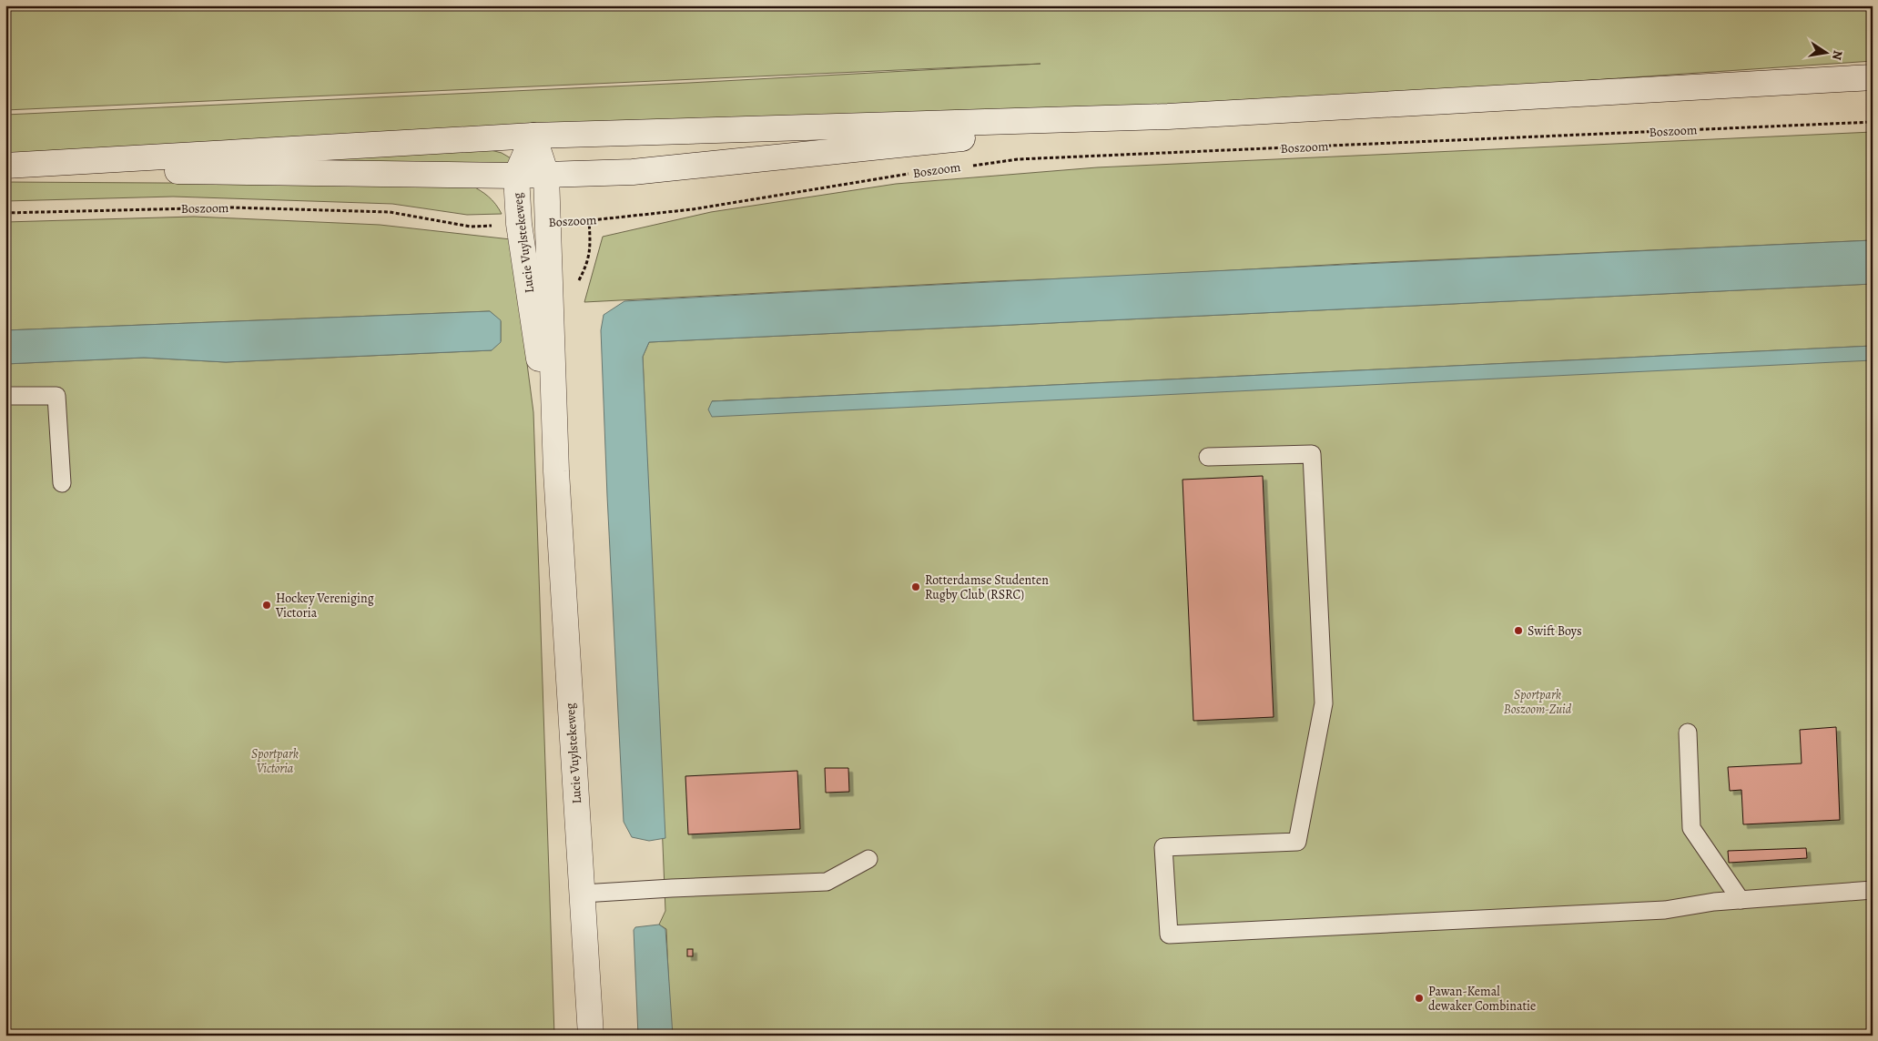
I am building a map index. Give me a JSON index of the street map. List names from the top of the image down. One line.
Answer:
{"streets":{"main road":["Lucie Vuylstekeweg"],"path":["Boszoom"]},"crossings":[["Boszoom","Lucie Vuylstekeweg"]],"parks":["Sportpark Boszoom-Zuid","Sportpark Victoria"],"places":["Rotterdamse Studenten Rugby Club (RSRC)","Hockey Vereniging Victoria","Swift Boys","Pawan-Kemal dewaker Combinatie"],"north":"right"}
